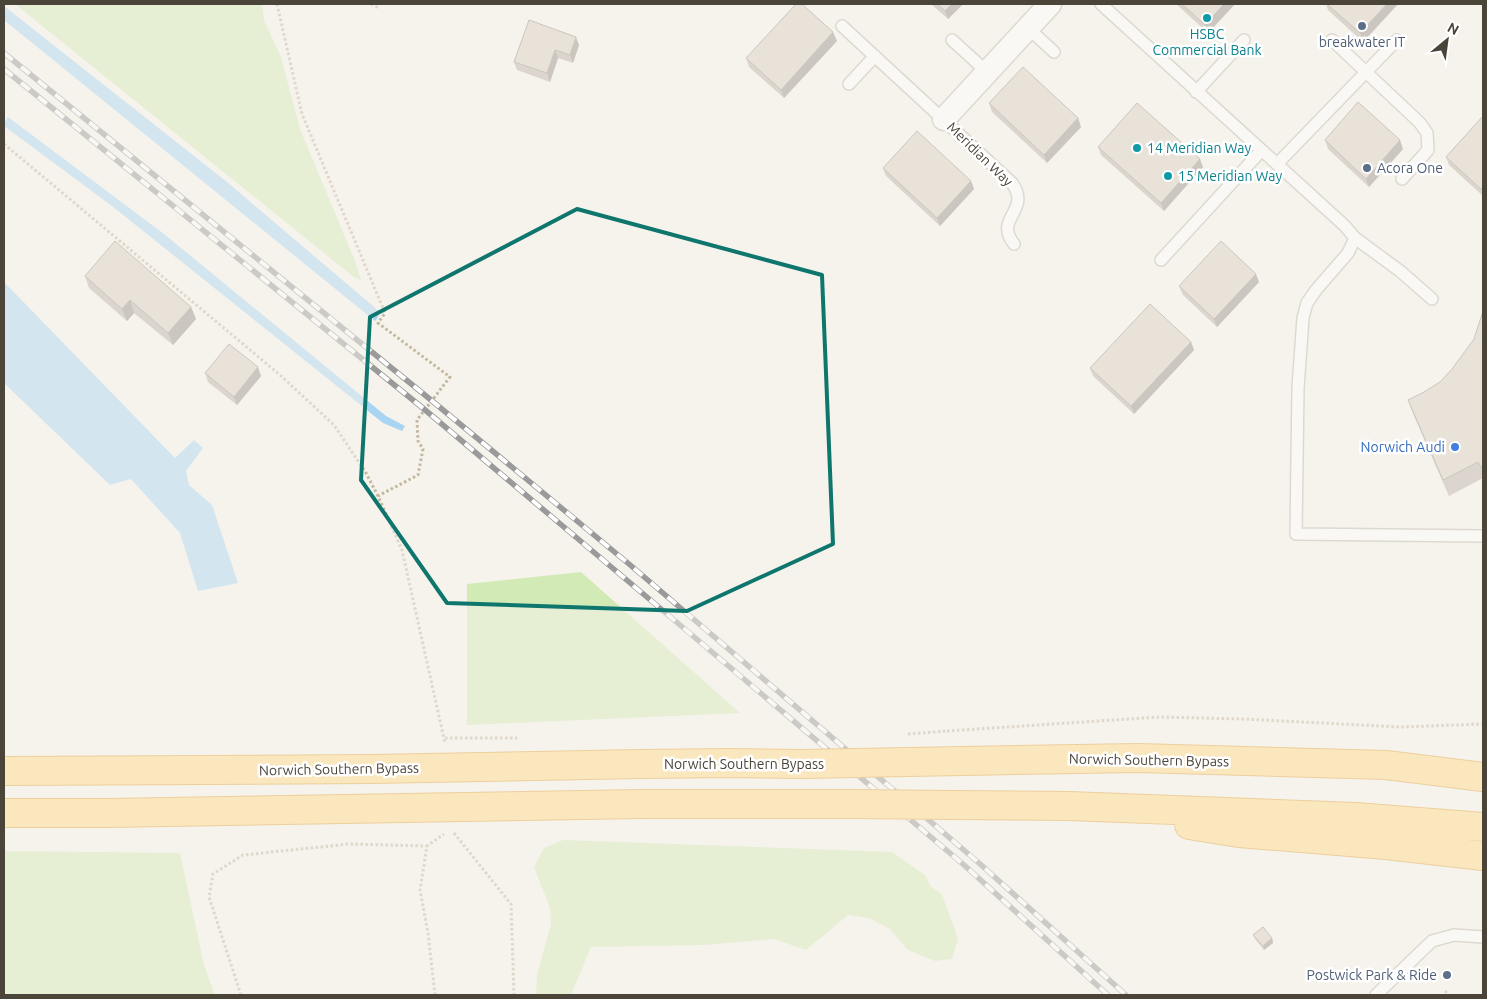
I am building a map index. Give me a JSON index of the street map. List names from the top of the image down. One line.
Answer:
{"streets":{"highway":["Norwich Southern Bypass"],"street":["Meridian Way"]},"places":["HSBC Commercial Bank","breakwater IT","14 Meridian Way","Acora One","15 Meridian Way","Norwich Audi","Postwick Park & Ride"],"north":"top right"}
